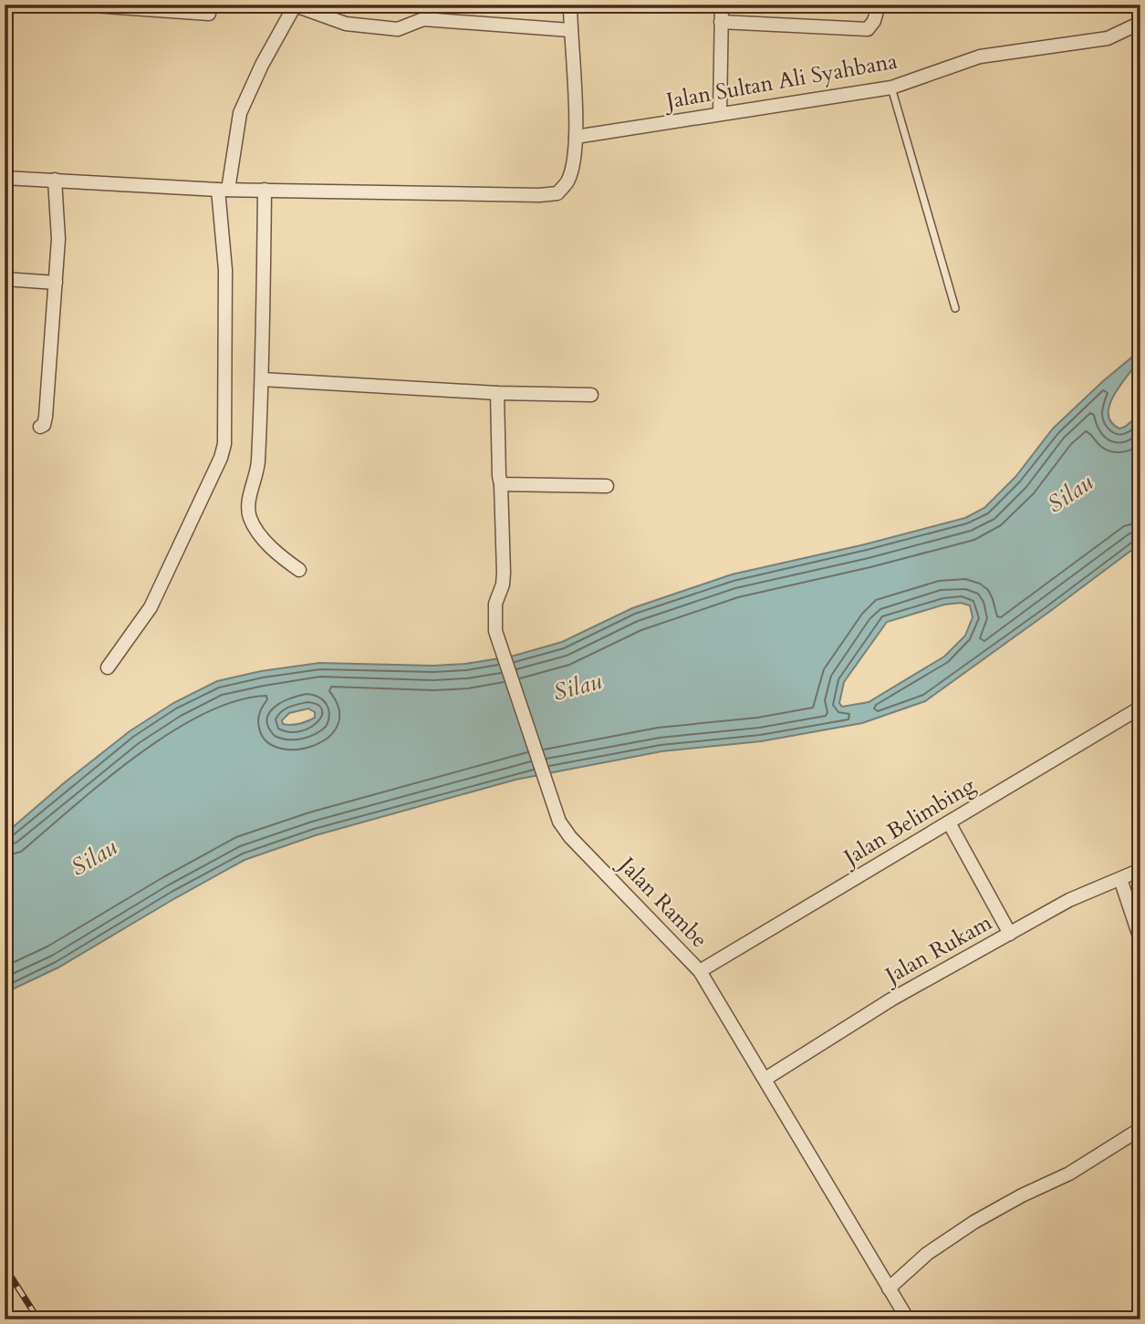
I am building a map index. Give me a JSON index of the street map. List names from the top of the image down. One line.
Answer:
{"streets":{"street":["Jalan Sultan Ali Syahbana","Jalan Belimbing","Jalan Rambe","Jalan Rukam"]},"crossings":[["Jalan Belimbing","Jalan Rambe"],["Jalan Rambe","Jalan Rukam"]],"water":["Silau"]}
